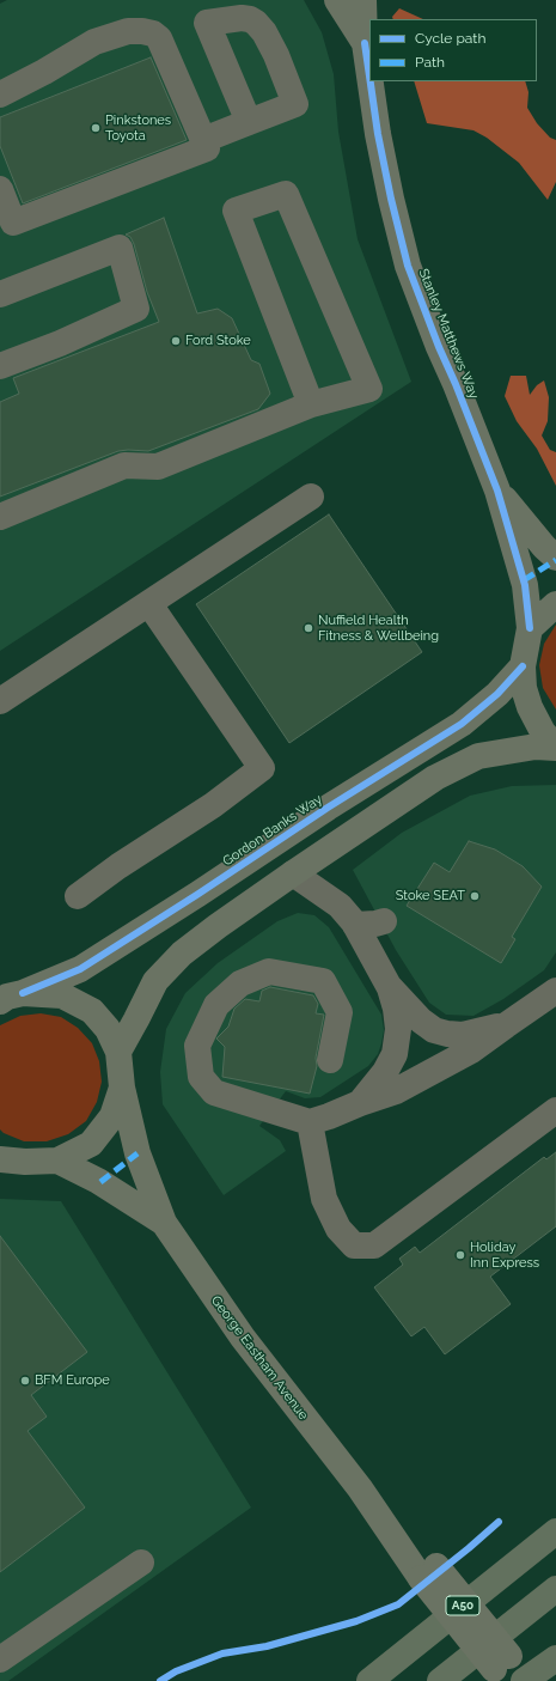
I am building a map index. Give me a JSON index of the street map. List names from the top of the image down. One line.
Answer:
{"streets":{"highway":["A50"],"main road":["Stanley Matthews Way","Gordon Banks Way","George Eastham Avenue"]},"crossings":[["Stanley Matthews Way","Gordon Banks Way"]],"places":["Pinkstones Toyota","Ford Stoke","Nuffield Health Fitness & Wellbeing","Stoke SEAT","Holiday Inn Express","BFM Europe"],"legend":["Cycle path","Path"]}
